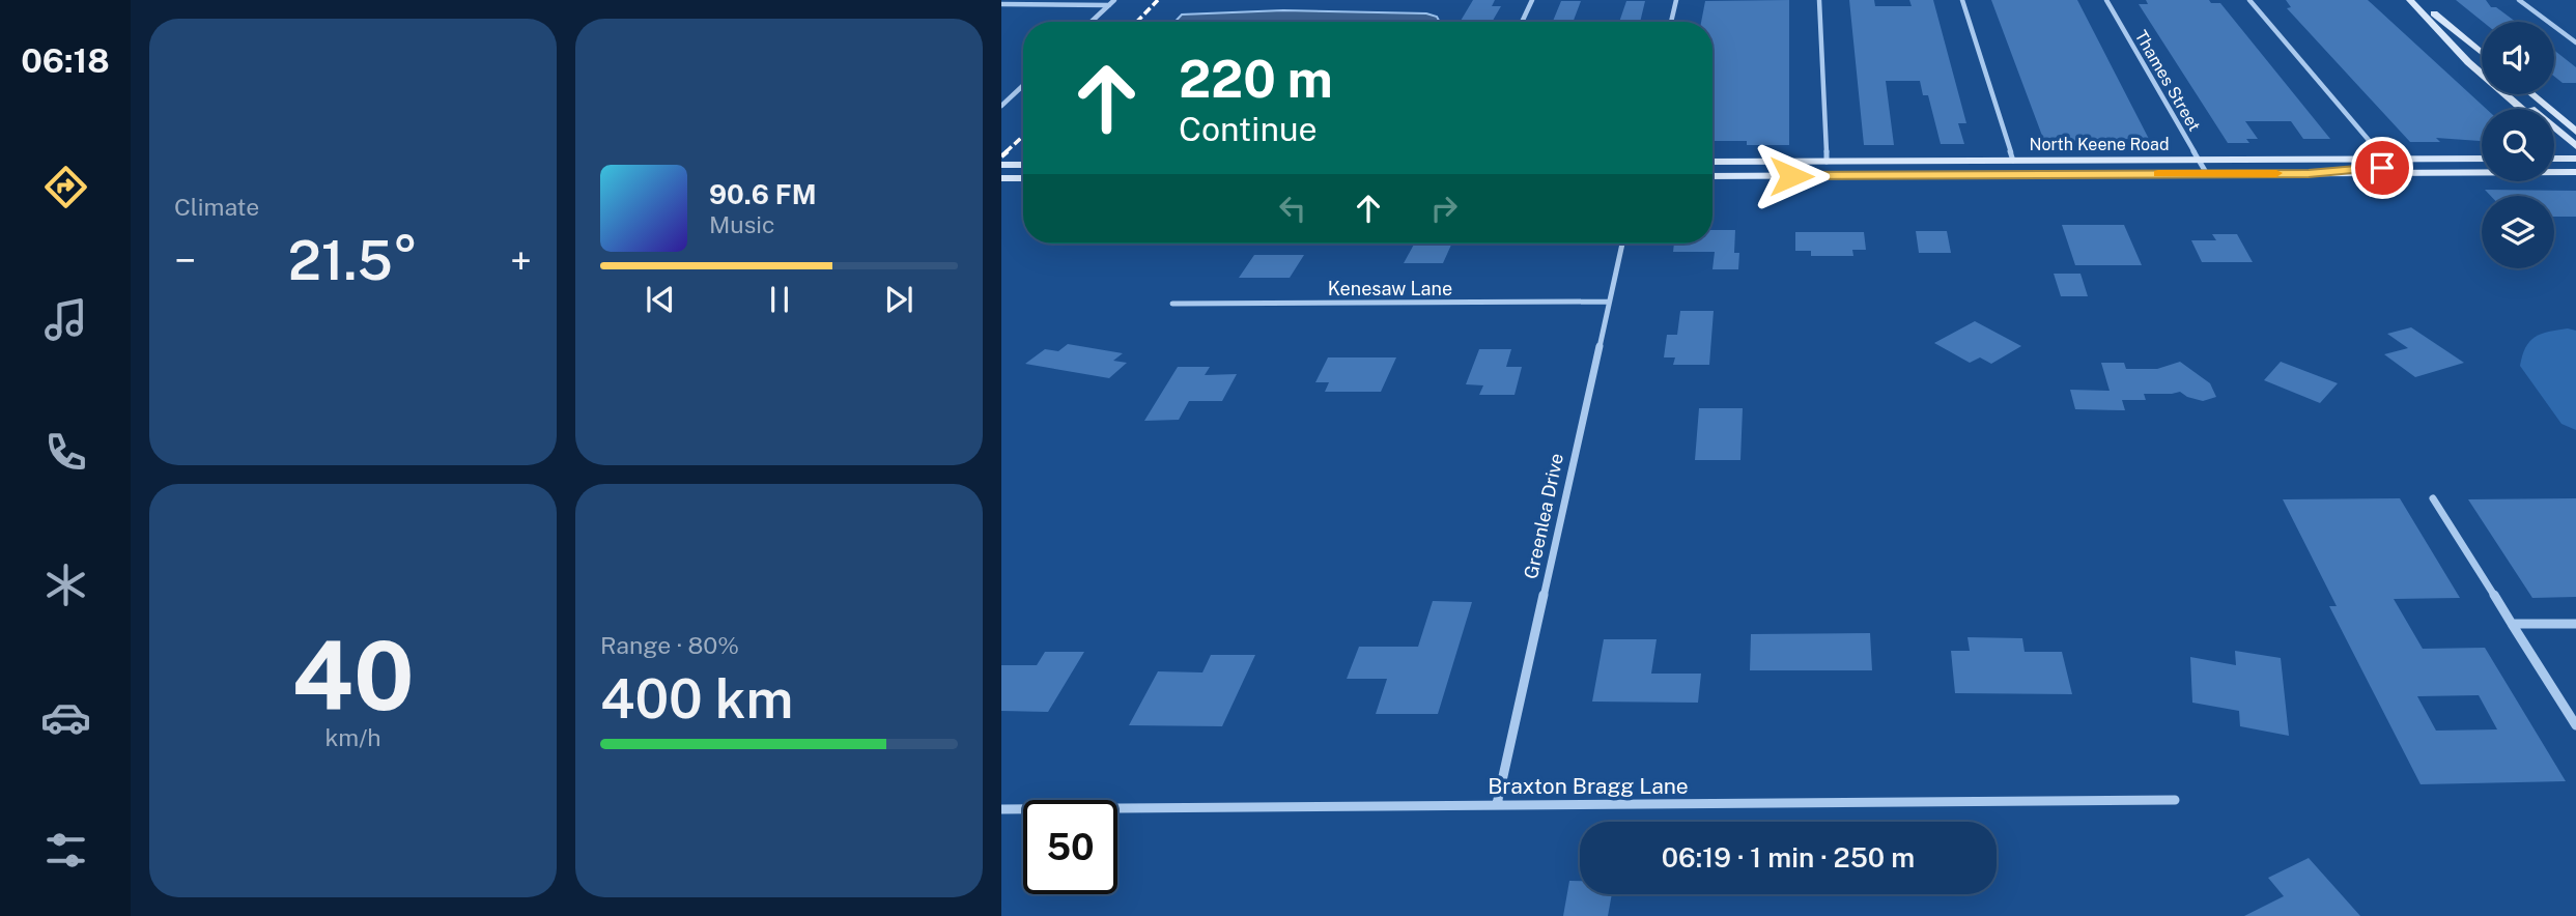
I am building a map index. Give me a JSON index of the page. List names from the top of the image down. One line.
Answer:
{"streets":{"main road":["North Keene Road"],"street":["Thames Street","Kenesaw Lane","Greenlea Drive","Braxton Bragg Lane"]},"crossings":[["Thames Street","North Keene Road"],["Kenesaw Lane","Greenlea Drive"],["Greenlea Drive","Braxton Bragg Lane"]],"page":{"tabs":"06:18","tile":["Climate",["40","km/h"],["Range · 80%","400 km"]],"turn":["220 m","Continue"],"song":["90.6 FM","Music"],"heat":["−","21.5°","+"],"limit":"50","trip":"06:19 · 1 min · 250 m"}}
